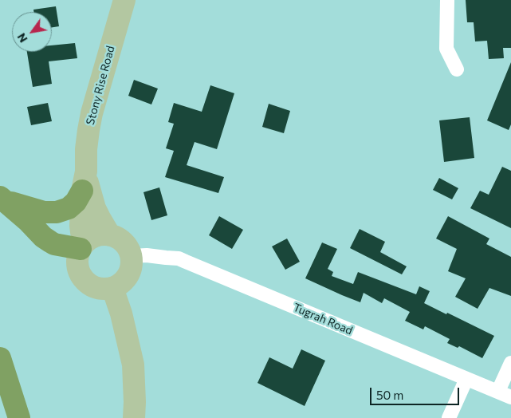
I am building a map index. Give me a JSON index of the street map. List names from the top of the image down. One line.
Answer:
{"streets":{"main road":["Stony Rise Road"],"street":["Tugrah Road"]},"crossings":[["Stony Rise Road","Tugrah Road"]],"scale_bar":"50 m","north":"bottom left"}
